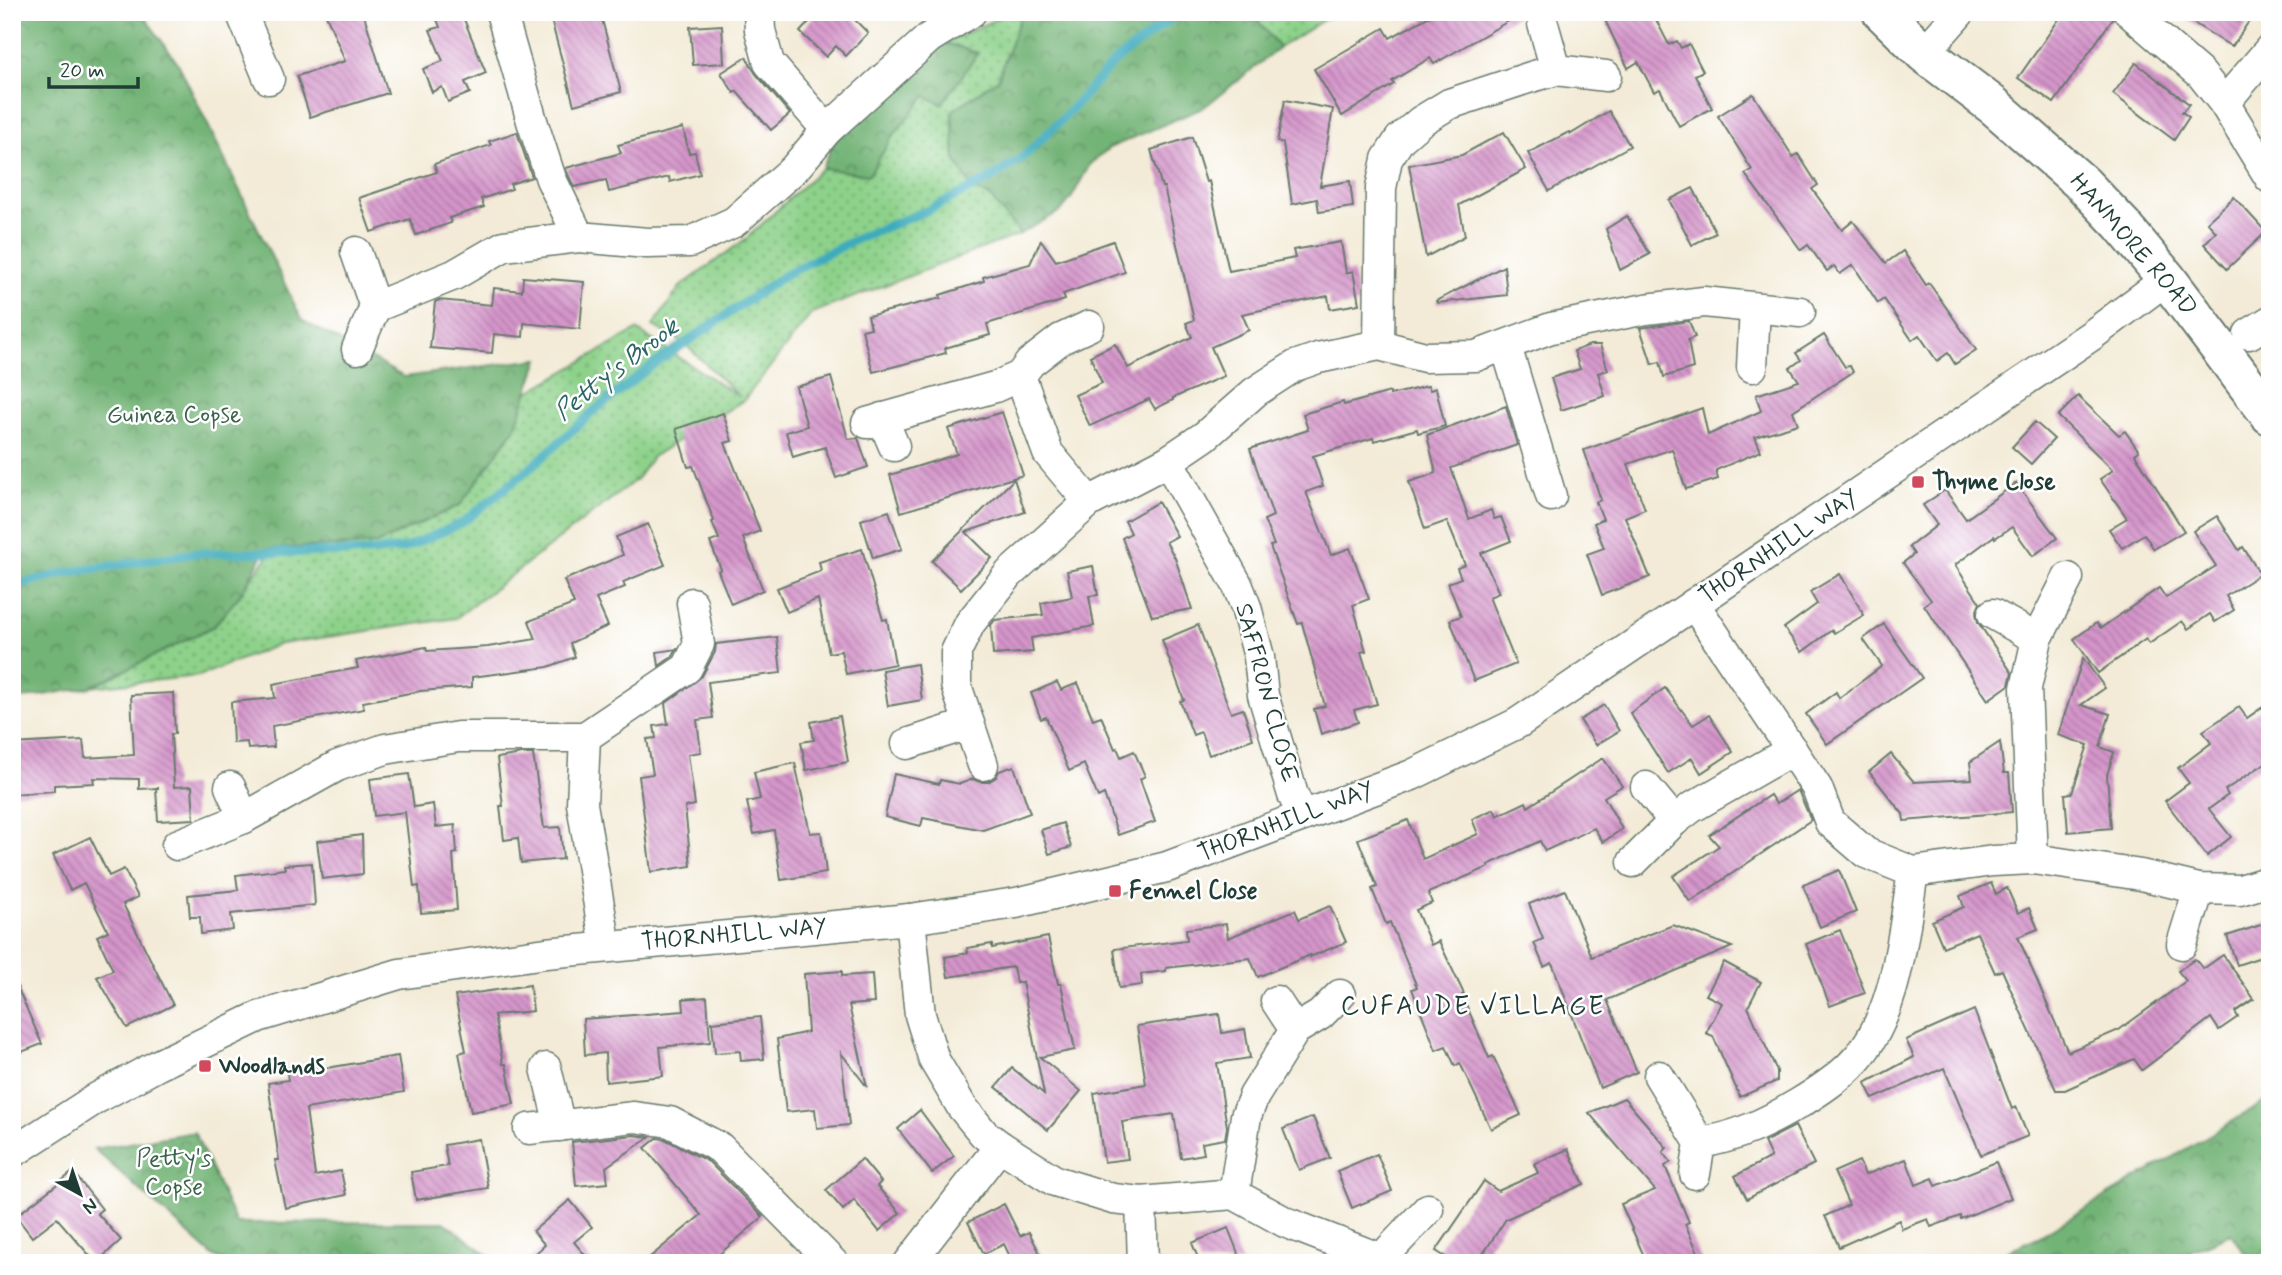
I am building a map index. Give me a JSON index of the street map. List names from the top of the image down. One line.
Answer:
{"streets":{"street":["HANMORE ROAD","THORNHILL WAY","SAFFRON CLOSE"]},"crossings":[["HANMORE ROAD","THORNHILL WAY"],["THORNHILL WAY","SAFFRON CLOSE"]],"districts":["CUFAUDE VILLAGE"],"water":["Petty's Brook"],"parks":["Guinea Copse","Petty's Copse"],"places":{"transit":["Thyme Close","Fennel Close","Woodlands"]},"scale_bar":"20 m","north":"bottom right"}
